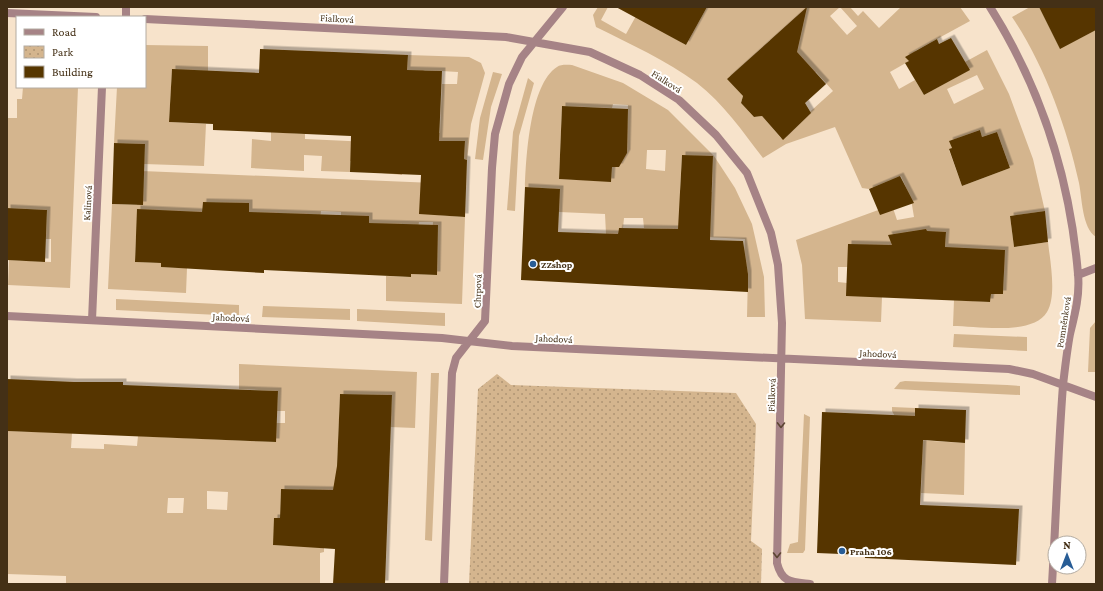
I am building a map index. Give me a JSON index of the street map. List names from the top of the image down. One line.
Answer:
{"streets":{"street":["Fialková","Kalinová","Chrpová","Jahodová","Pomněnková"]},"crossings":[["Fialková","Chrpová"],["Fialková","Jahodová"],["Kalinová","Jahodová"],["Chrpová","Jahodová"],["Jahodová","Pomněnková"]],"places":["ZZshop","Praha 106"],"legend":["Road","Park","Building"],"north":"top"}
